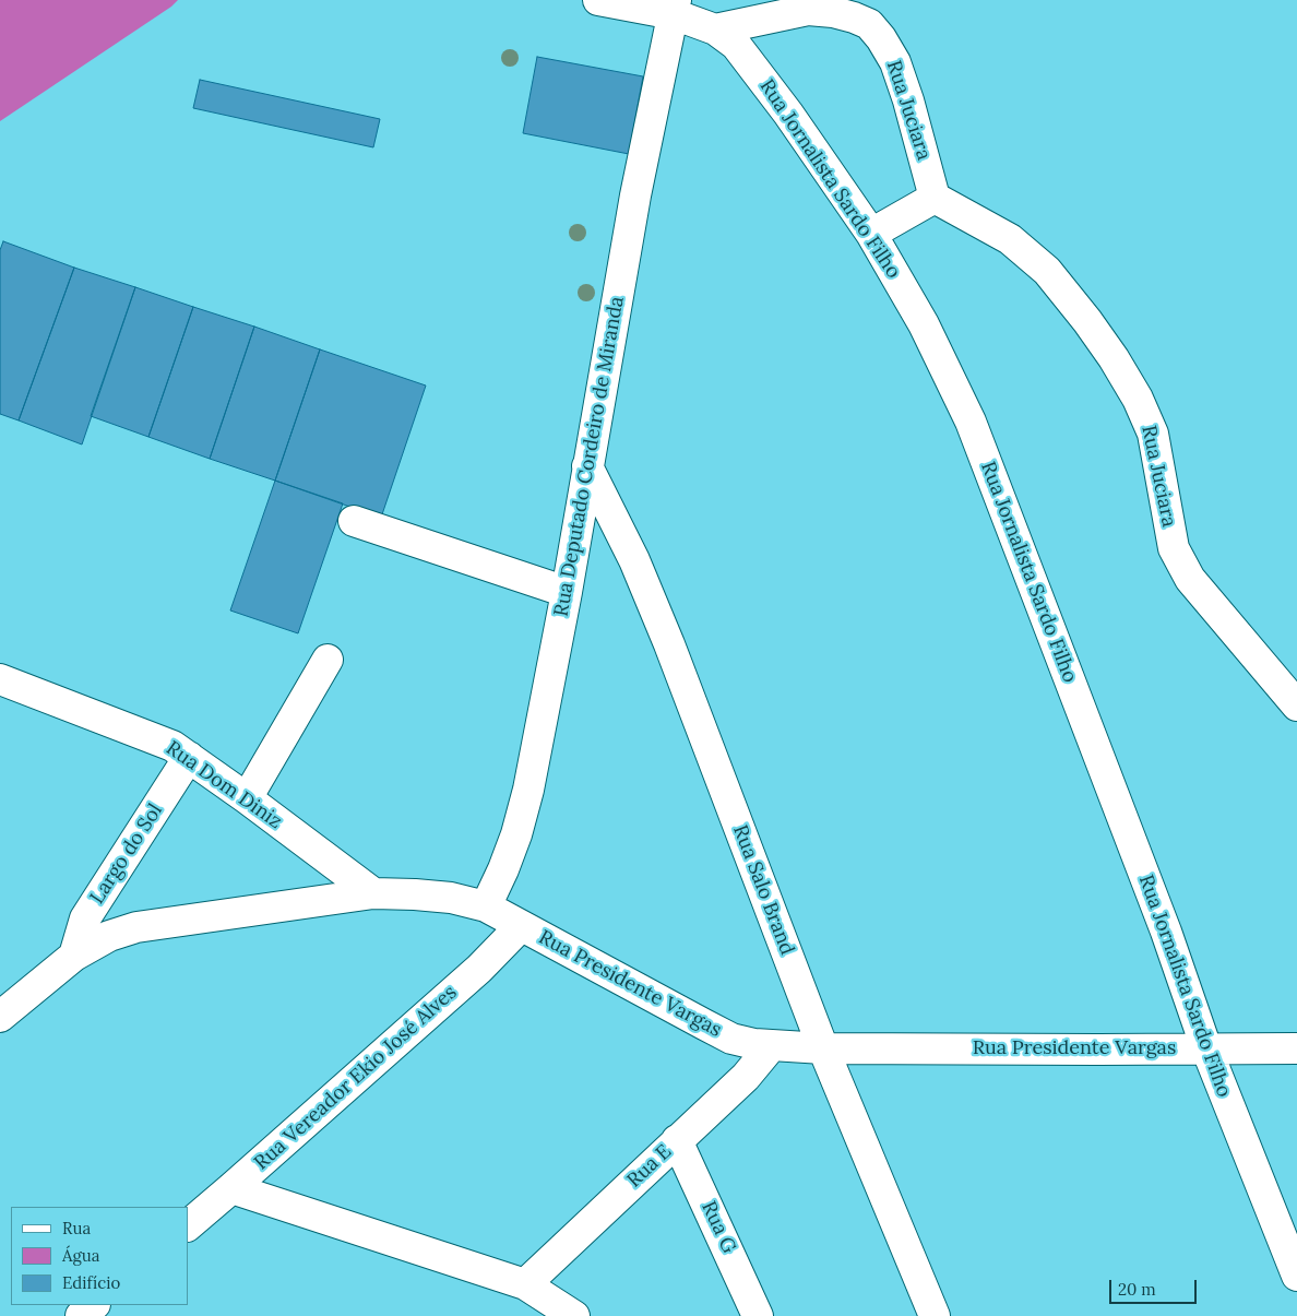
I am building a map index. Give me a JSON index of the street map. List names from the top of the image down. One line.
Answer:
{"streets":{"street":["Rua Juciara","Rua Jornalista Sardo Filho","Rua Deputado Cordeiro de Miranda","Rua Dom Diniz","Largo do Sol","Rua Salo Brand","Rua Presidente Vargas","Rua Vereador Ekio José Alves","Rua E","Rua G"]},"crossings":[["Rua Juciara","Rua Jornalista Sardo Filho"],["Rua Jornalista Sardo Filho","Rua Deputado Cordeiro de Miranda"],["Rua Jornalista Sardo Filho","Rua Presidente Vargas"],["Rua Deputado Cordeiro de Miranda","Rua Salo Brand"],["Rua Deputado Cordeiro de Miranda","Rua Presidente Vargas"],["Rua Dom Diniz","Largo do Sol"],["Rua Dom Diniz","Rua Presidente Vargas"],["Largo do Sol","Rua Presidente Vargas"],["Rua Salo Brand","Rua Presidente Vargas"],["Rua Presidente Vargas","Rua Vereador Ekio José Alves"],["Rua Presidente Vargas","Rua E"],["Rua E","Rua G"]],"legend":["Rua","Água","Edifício"],"scale_bar":"20 m"}
